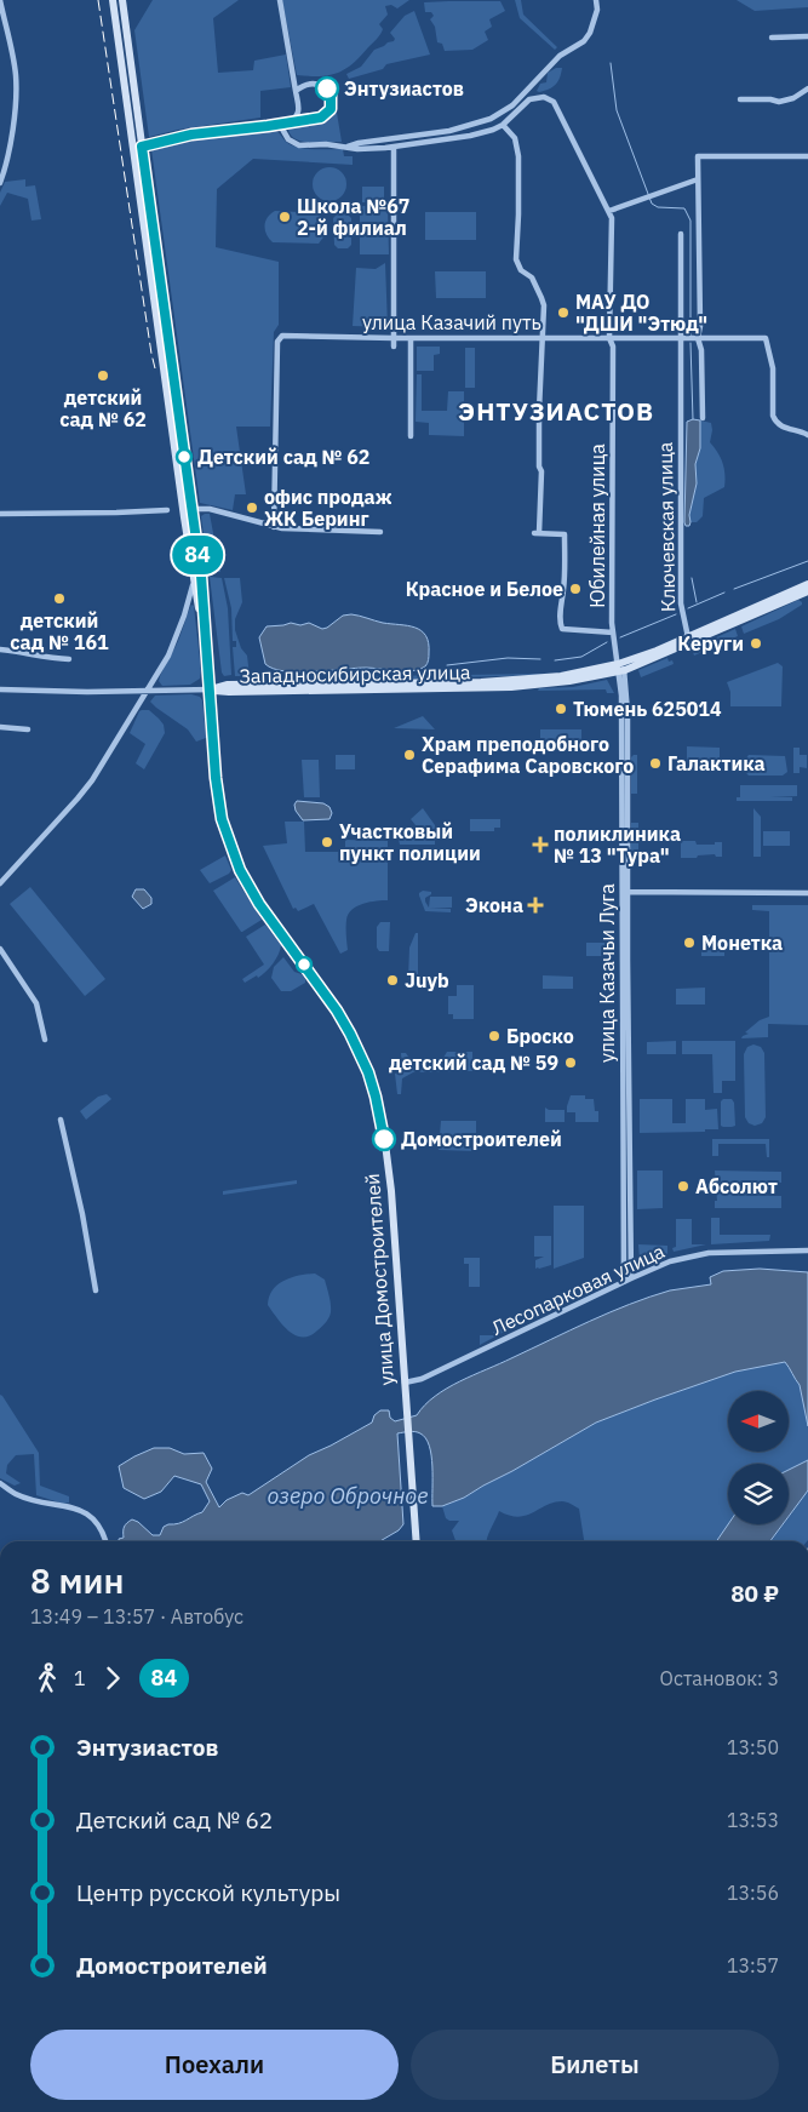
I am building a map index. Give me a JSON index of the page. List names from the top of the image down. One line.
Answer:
{"streets":{"main road":["Западносибирская улица","улица Домостроителей"],"street":["улица Казачий путь","Юбилейная улица","Ключевская улица","улица Казачьи Луга","Лесопарковая улица"]},"crossings":[["улица Казачий путь","Юбилейная улица"],["улица Казачий путь","Ключевская улица"],["Юбилейная улица","Западносибирская улица"],["Юбилейная улица","улица Казачьи Луга"],["Ключевская улица","Западносибирская улица"],["Западносибирская улица","улица Казачьи Луга"],["Западносибирская улица","улица Домостроителей"],["улица Казачьи Луга","Лесопарковая улица"],["улица Домостроителей","Лесопарковая улица"]],"districts":["ЭНТУЗИАСТОВ"],"water":["озеро Оброчное"],"places":{"other":["Энтузиастов","Школа №67 2-й филиал","МАУ ДО \"ДШИ \"Этюд\"","детский сад № 62","Детский сад № 62","офис продаж ЖК Беринг","Красное и Белое","детский сад № 161","Керуги","Тюмень 625014","Храм преподобного Серафима Саровского","Галактика","Участковый пункт полиции","Монетка","Juyb","Броско","детский сад № 59","Домостроителей","Абсолют"],"health":["поликлиника № 13 \"Тура\"","Экона"]},"lines":["bus line 84"],"north":"left","page":{"on_map":"84","heading":["8 мин","13:49 – 13:57 · Автобус","80 ₽"],"legs":["1","84","Остановок: 3"],"list":[{"name":"Энтузиастов","value":"13:50"},{"name":"Детский сад № 62","value":"13:53"},{"name":"Центр русской культуры","value":"13:56"},{"name":"Домостроителей","value":"13:57"}],"buttons":["Поехали","Билеты"]}}
